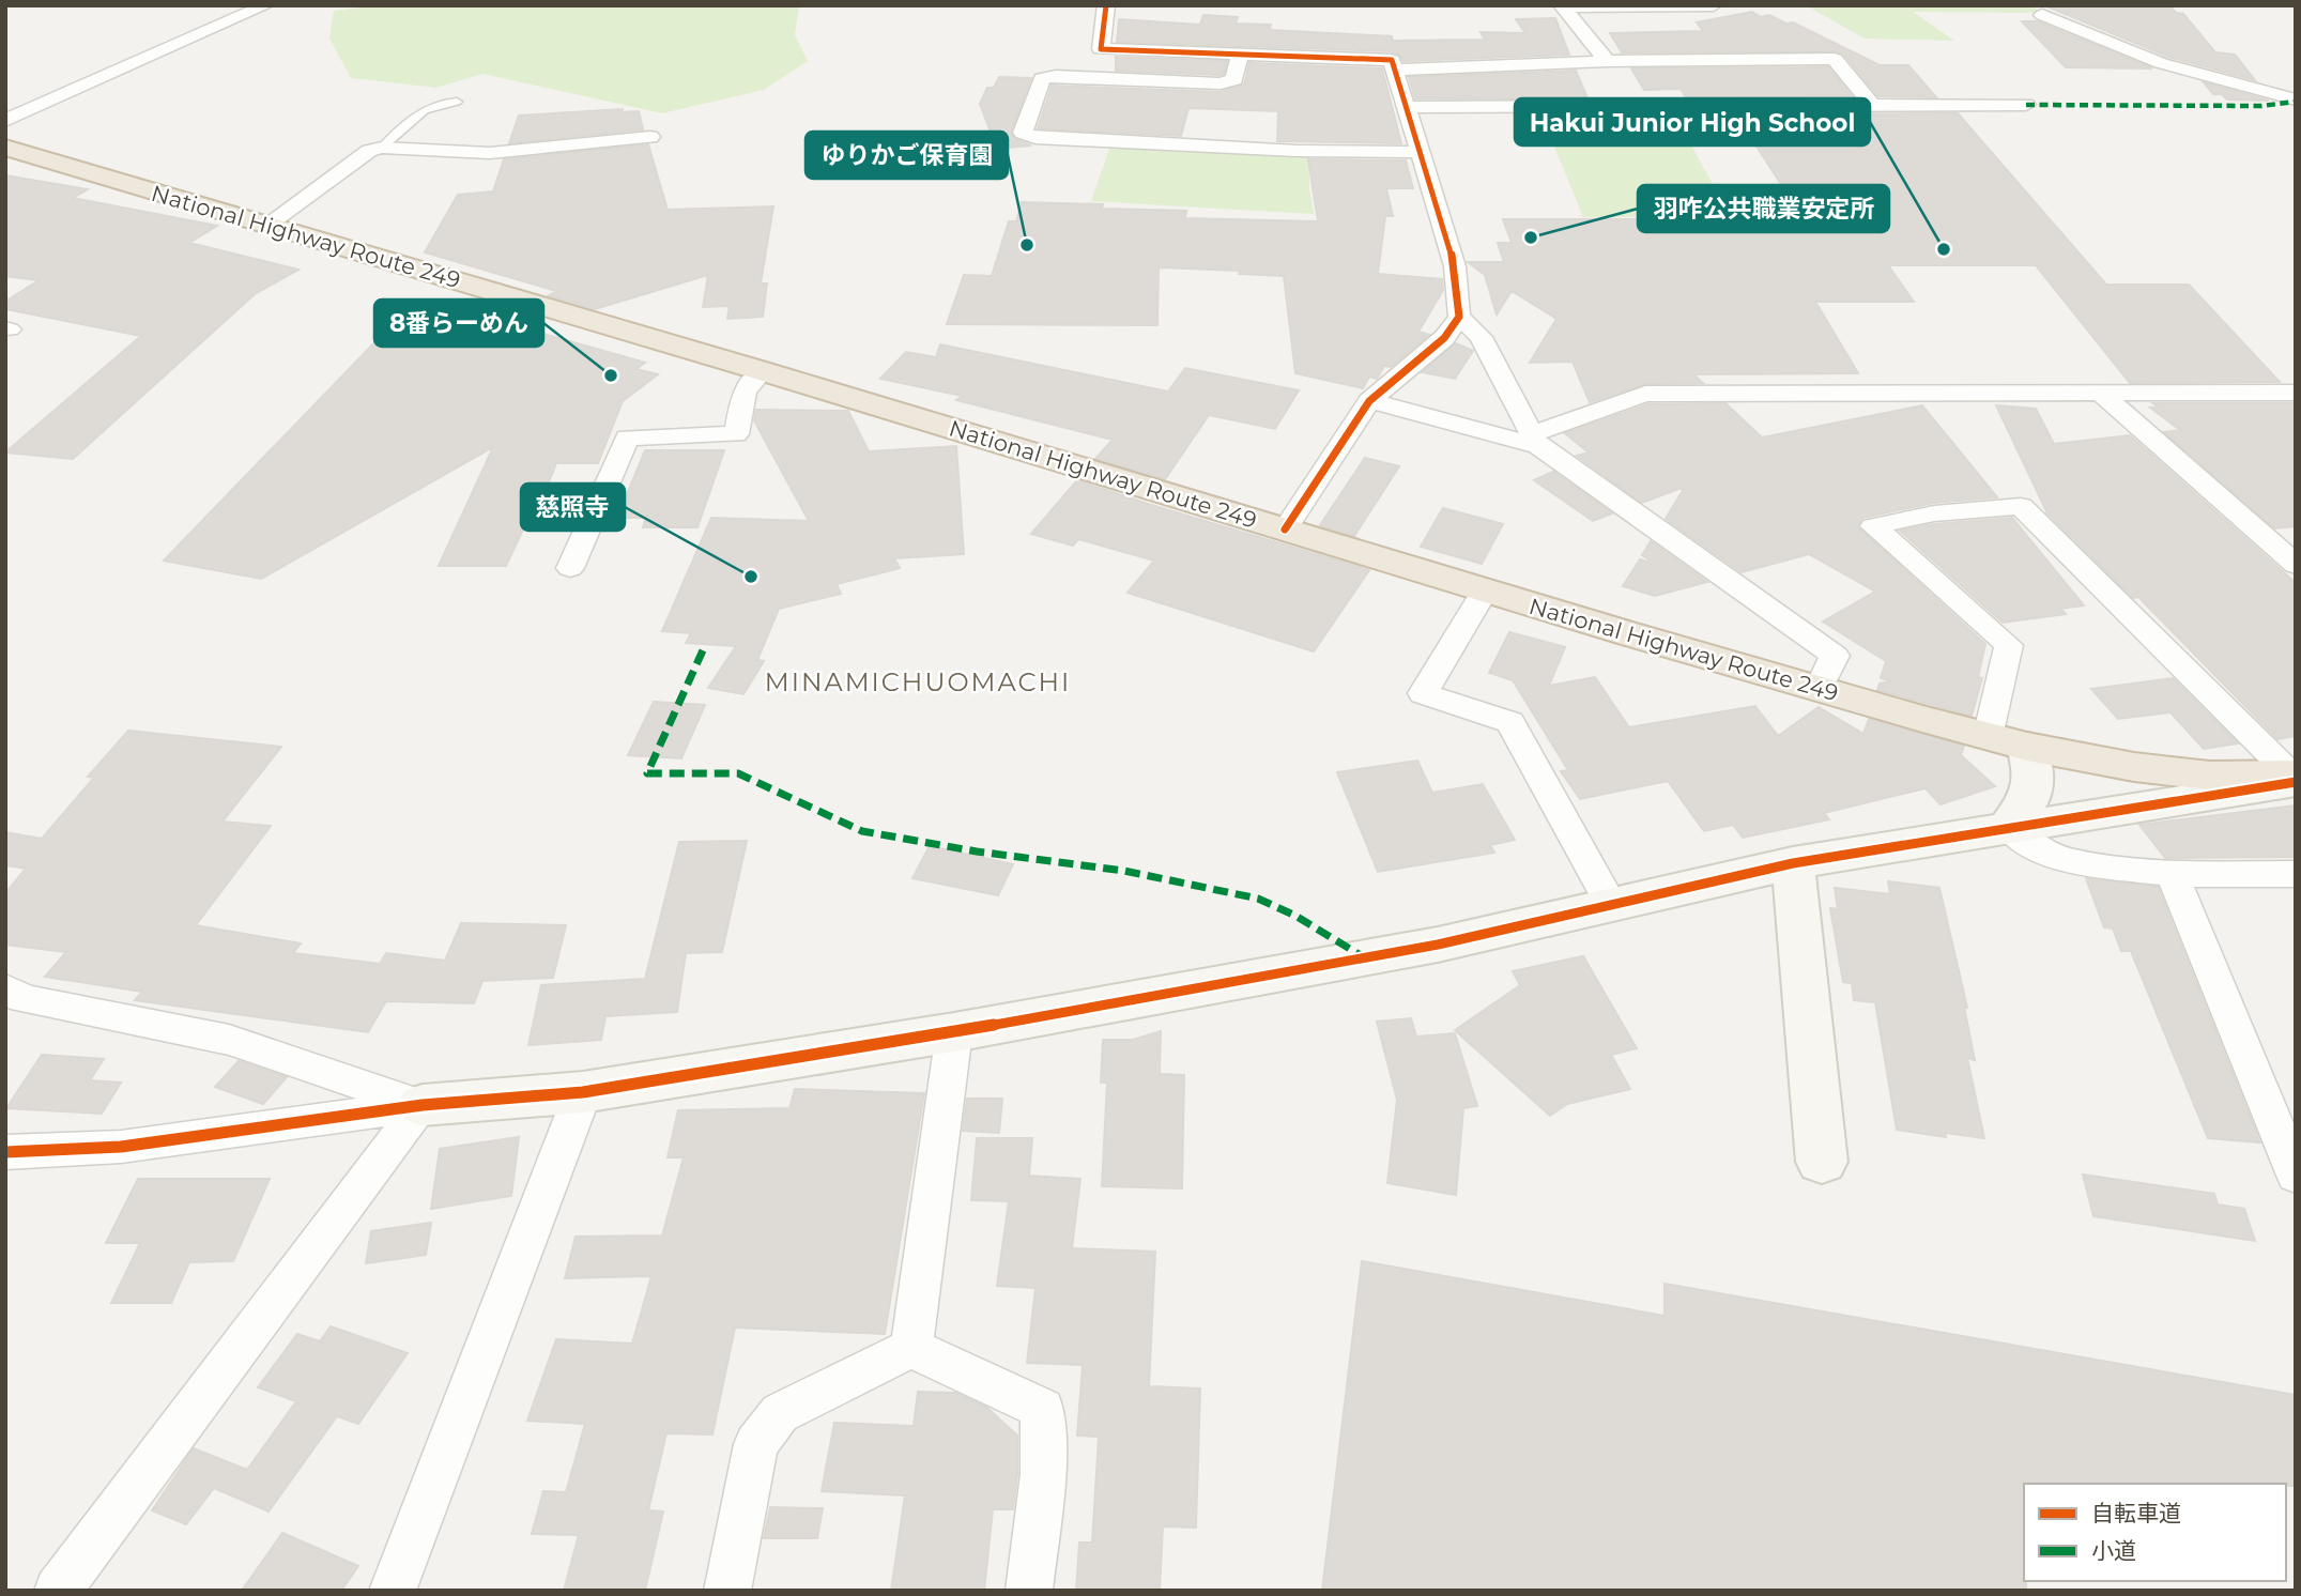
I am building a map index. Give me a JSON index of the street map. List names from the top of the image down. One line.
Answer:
{"streets":{"highway":["National Highway Route 249"]},"districts":["MINAMICHUOMACHI"],"places":["羽咋公共職業安定所","ゆりかご保育園","Hakui Junior High School","8番らーめん","慈照寺"],"legend":["自転車道","小道"]}
